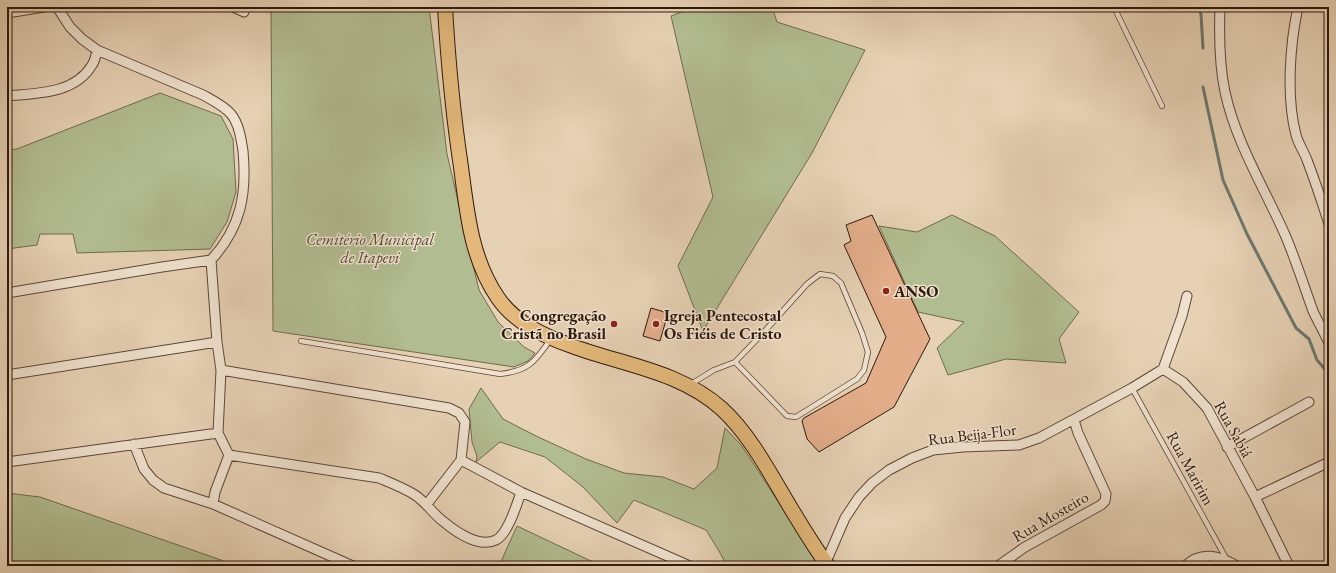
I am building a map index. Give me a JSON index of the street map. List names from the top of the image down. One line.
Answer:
{"streets":{"street":["Rua Sabiá","Rua Beija-Flor","Rua Mosteiro"],"lane":["Rua Maririm"]},"crossings":[["Rua Beija-Flor","Rua Mosteiro"]],"parks":["Cemitério Municipal de Itapevi"],"places":["ANSO","Congregação Cristã no Brasil","Igreja Pentecostal Os Fiéis de Cristo"]}
